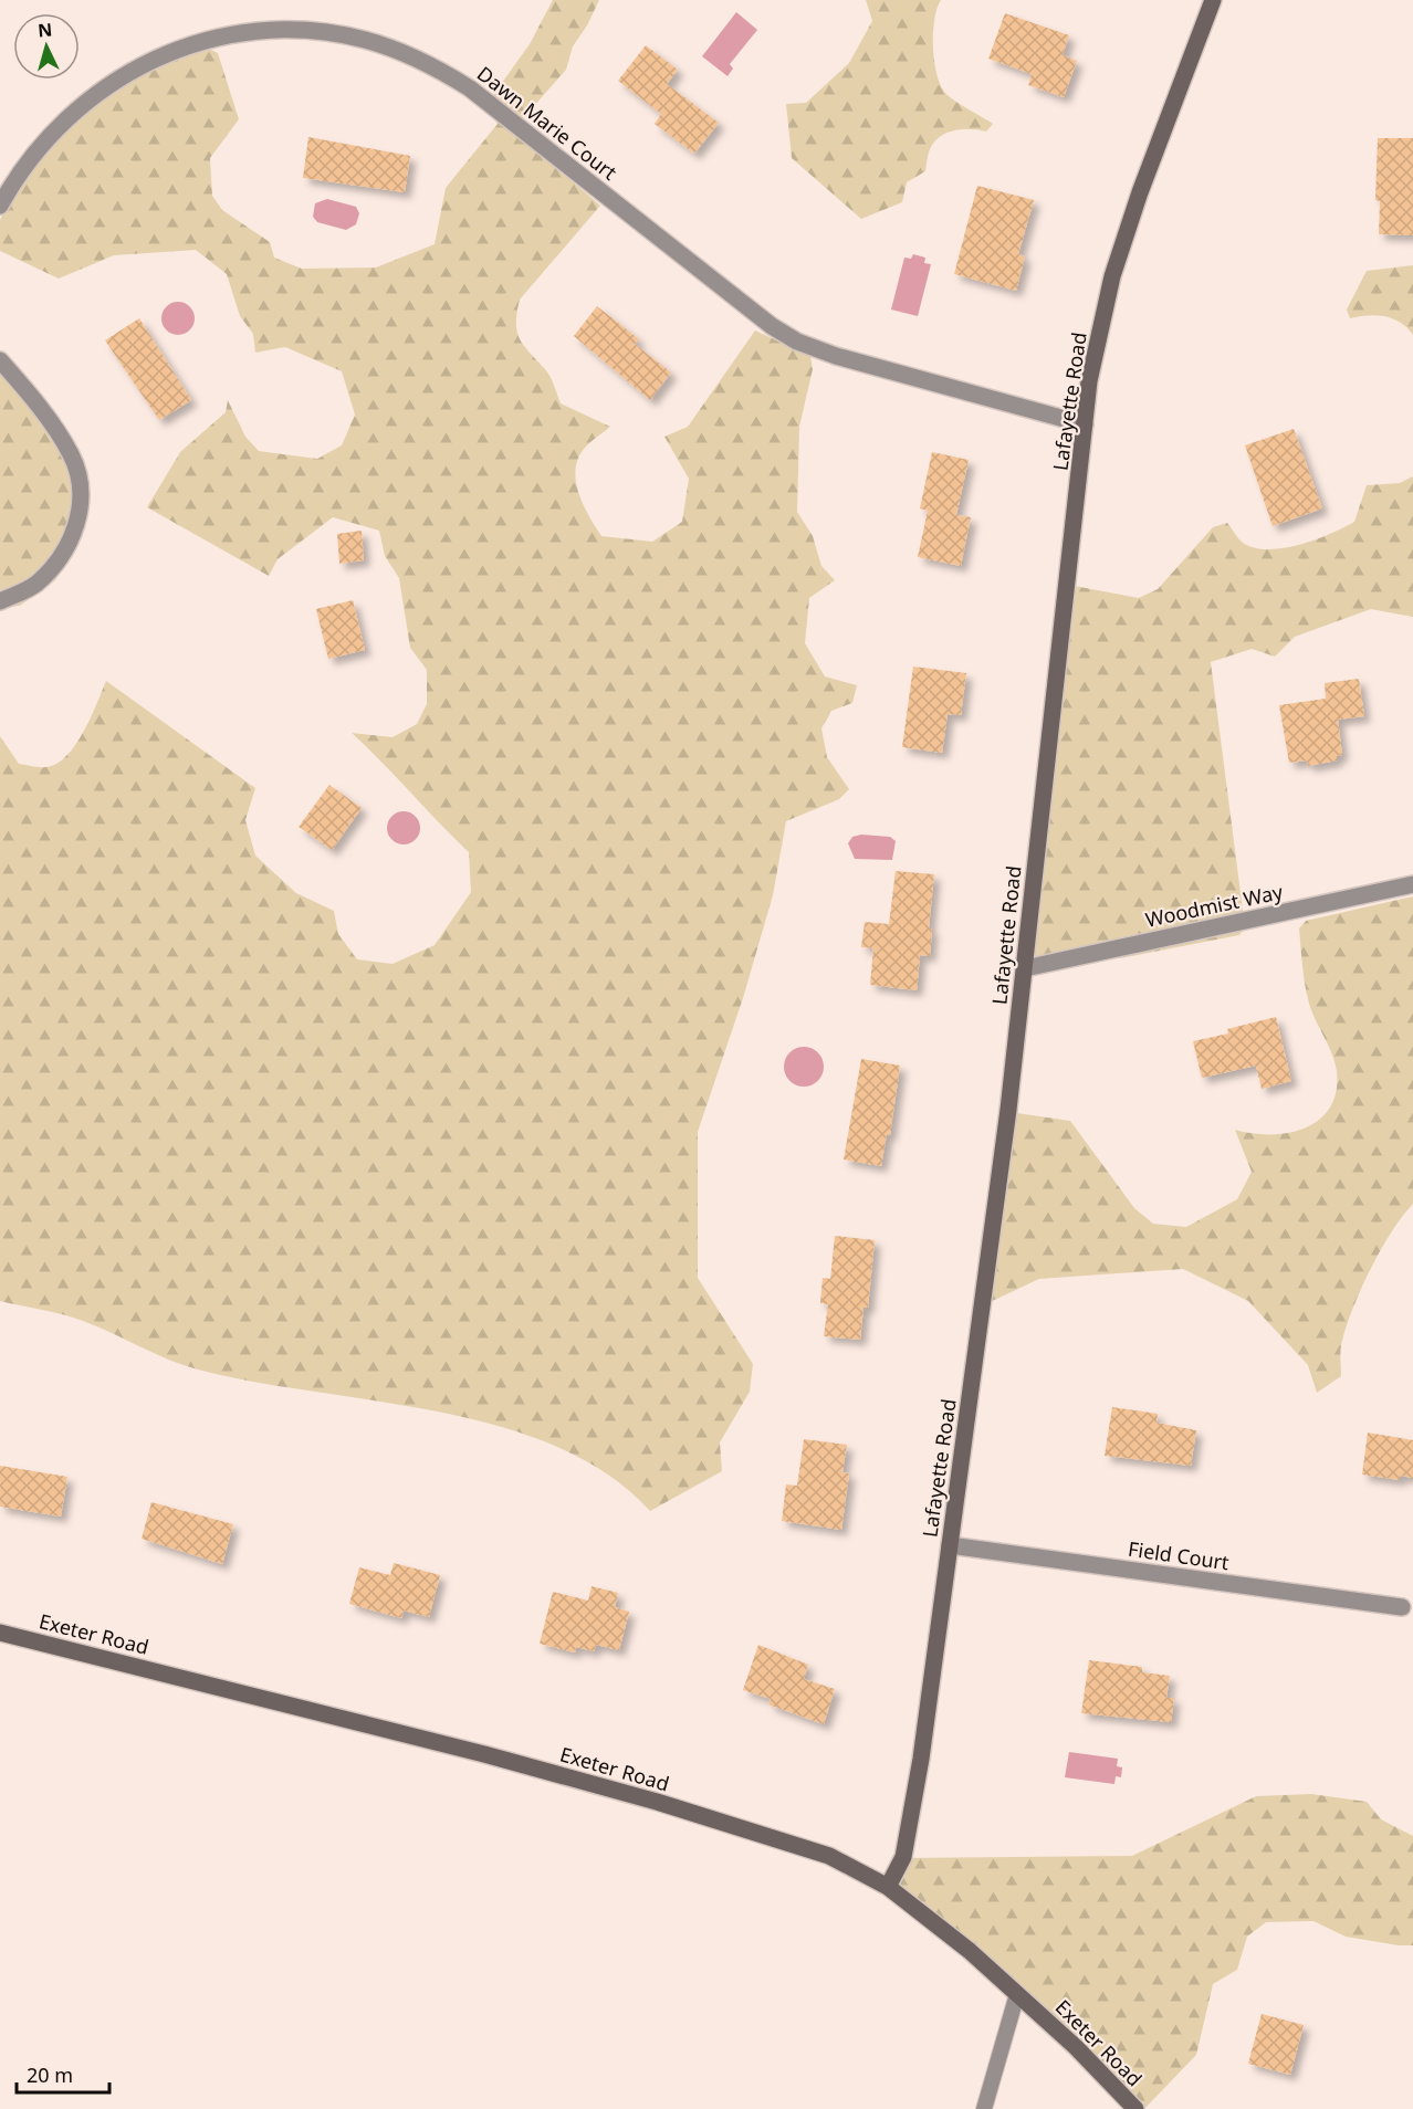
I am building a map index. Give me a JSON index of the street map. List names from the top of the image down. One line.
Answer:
{"streets":{"street":["Dawn Marie Court","Lafayette Road","Woodmist Way","Field Court","Exeter Road"]},"crossings":[["Dawn Marie Court","Lafayette Road"],["Lafayette Road","Woodmist Way"],["Lafayette Road","Field Court"],["Lafayette Road","Exeter Road"]],"scale_bar":"20 m","north":"top"}
